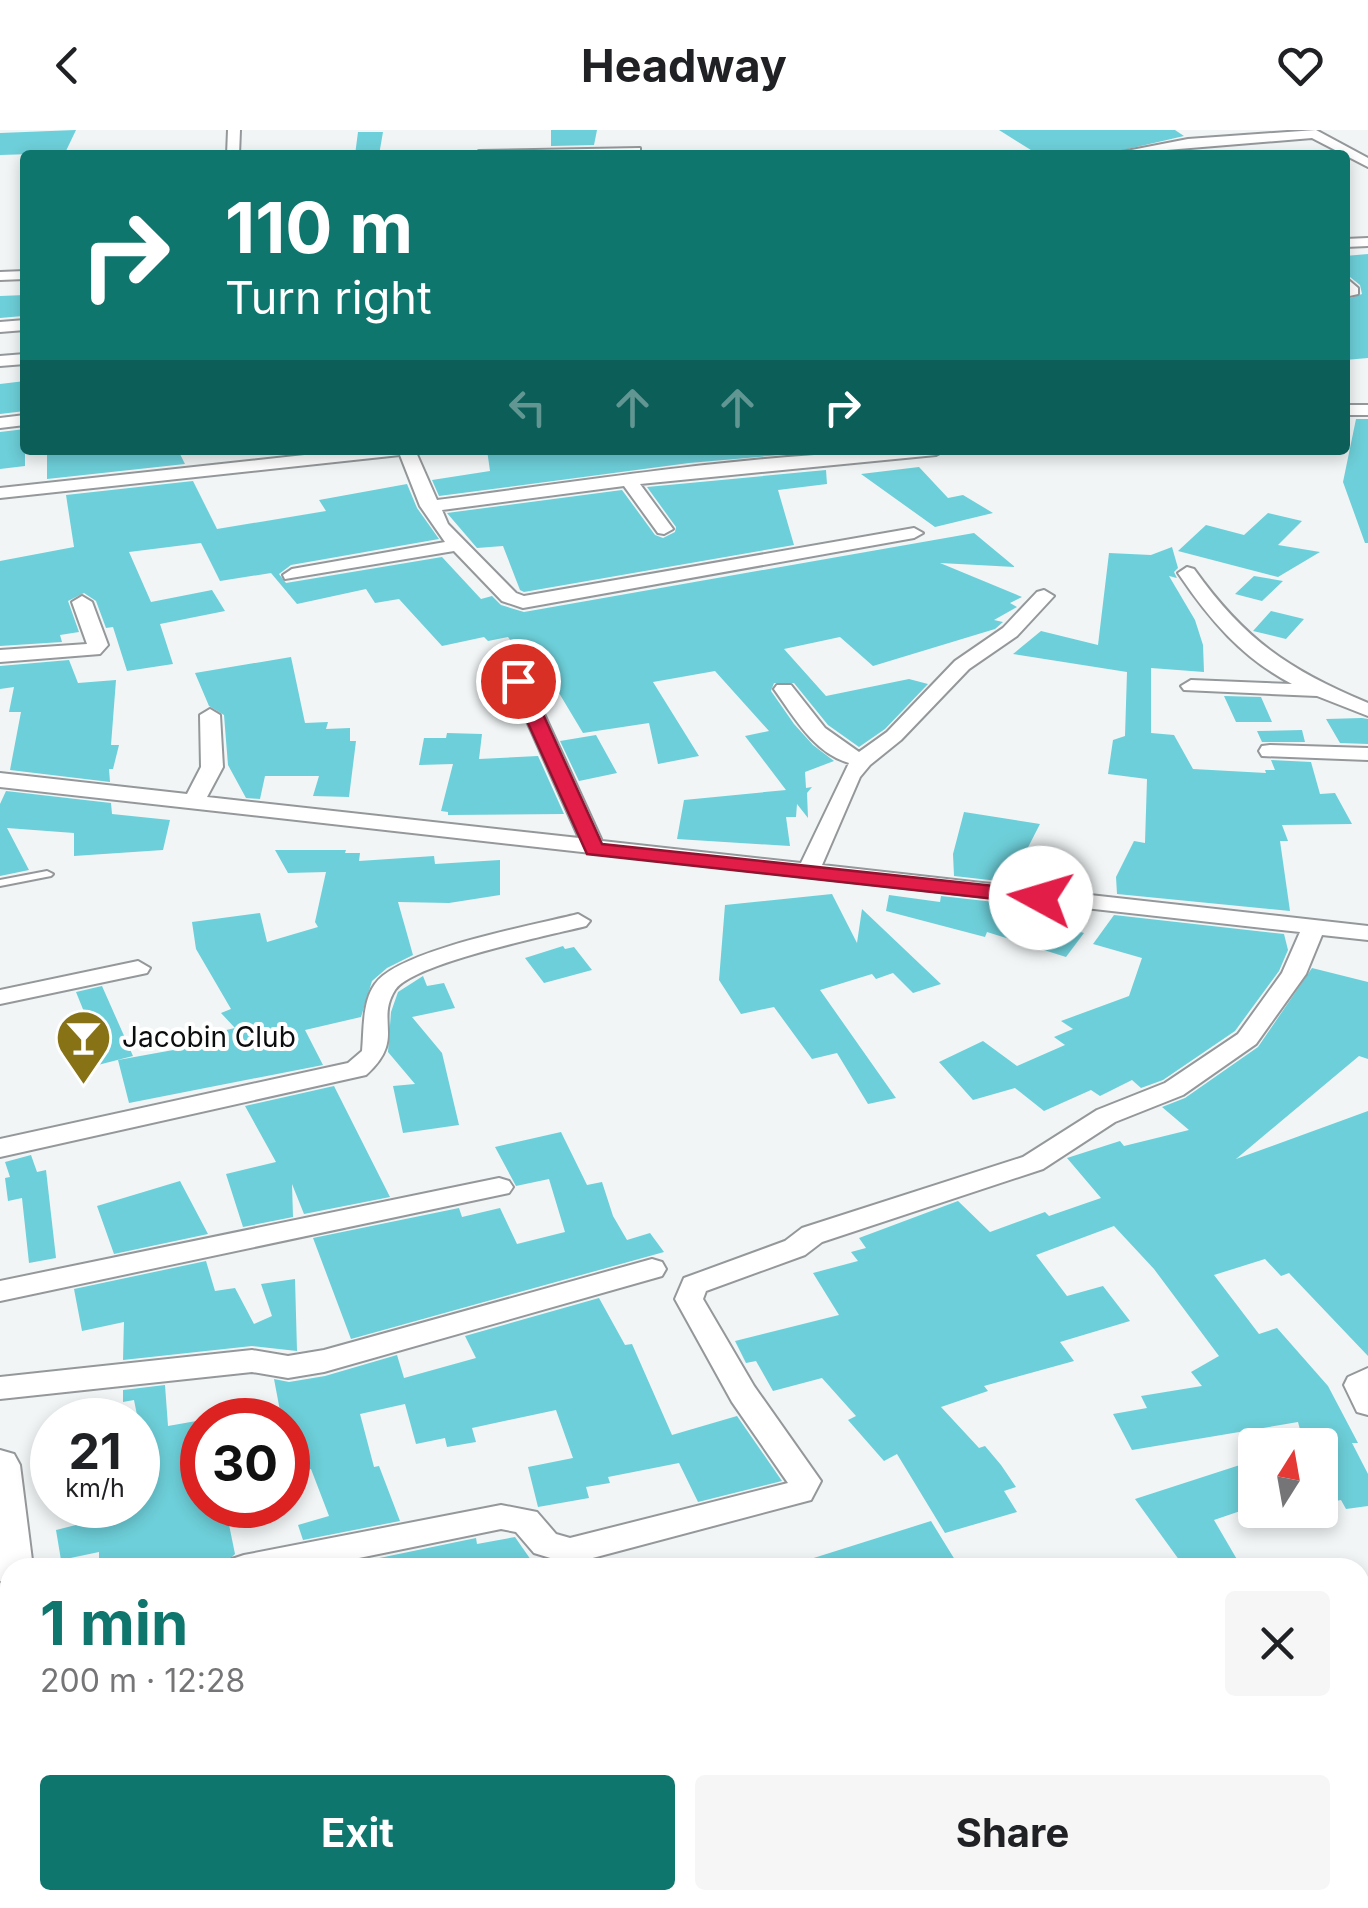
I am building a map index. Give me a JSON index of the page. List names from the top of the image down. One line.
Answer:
{"places":{"bar":["Jacobin Club"]},"north":"top","page":{"header":"Headway","turn":["110 m","Turn right"],"speed":"21 km/h","limit":"30","heading":["1 min","200 m · 12:28"],"buttons":["Exit","Share"]}}
